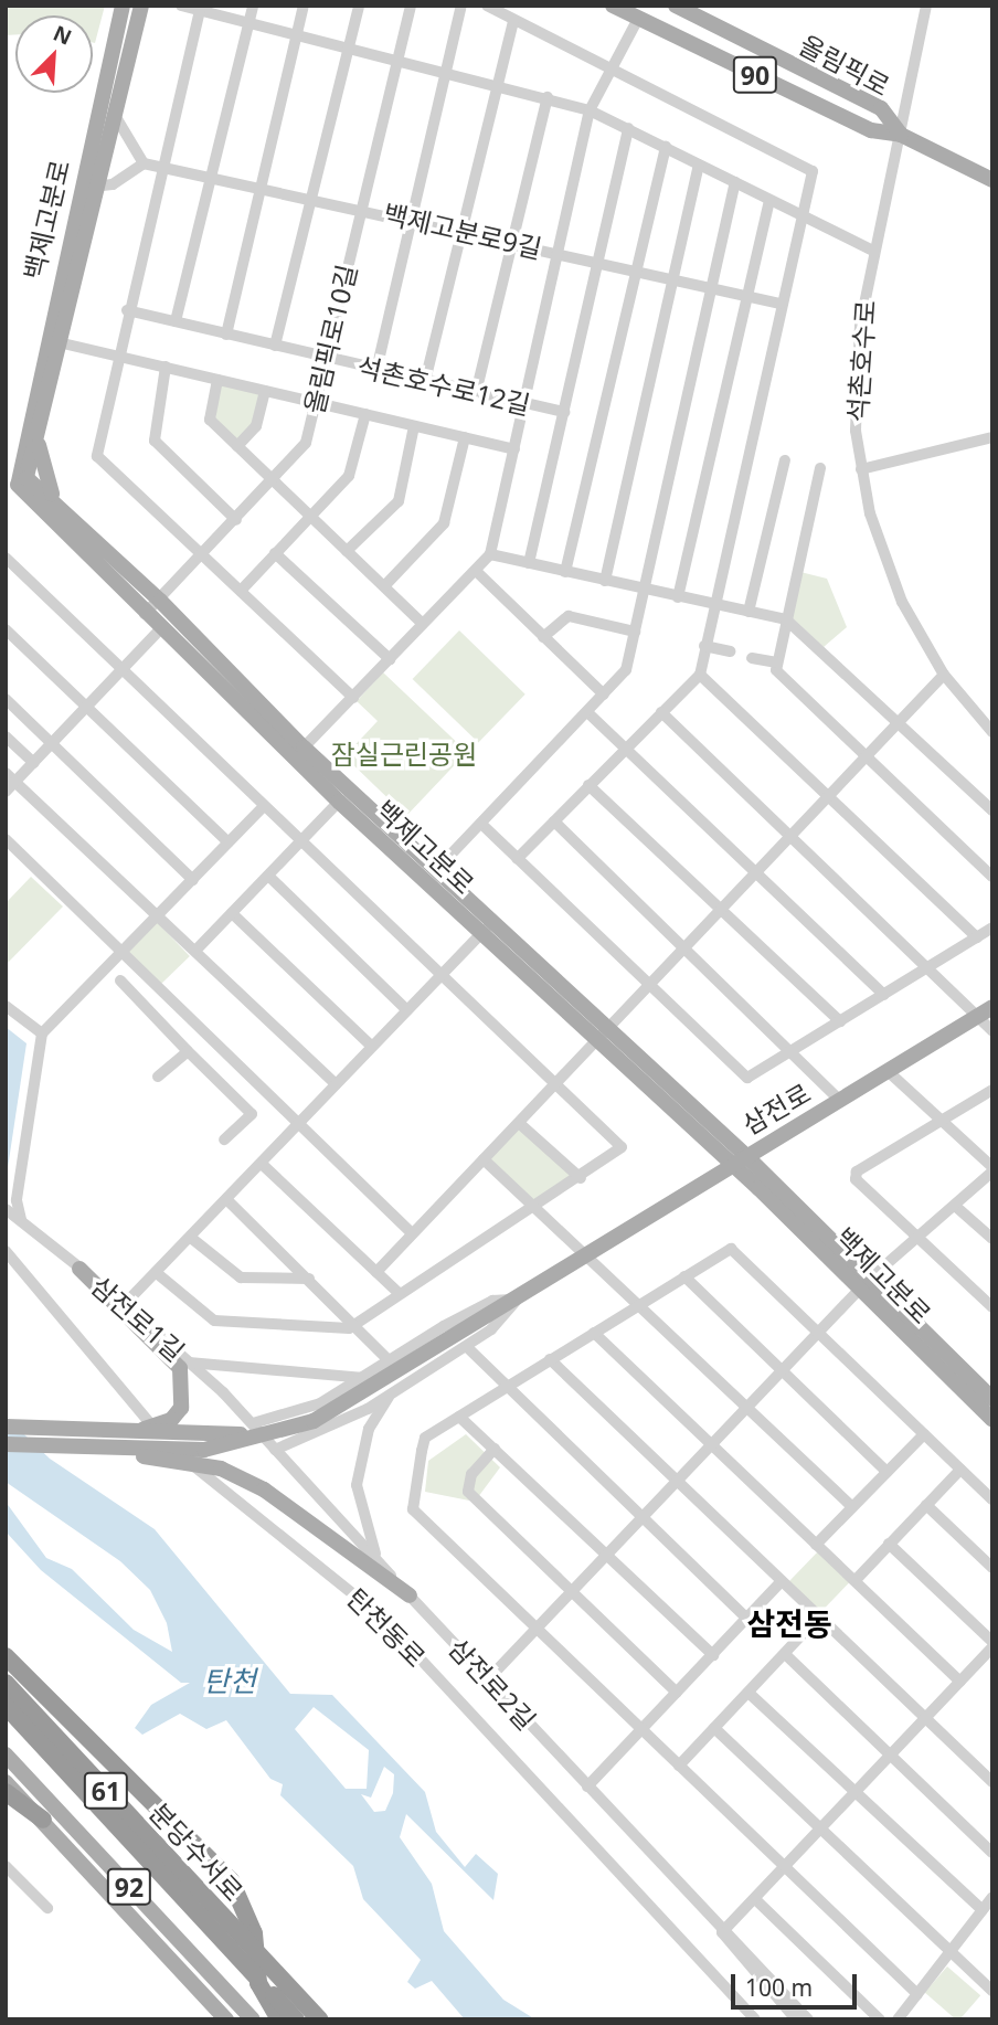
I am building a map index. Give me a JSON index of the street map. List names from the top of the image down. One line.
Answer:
{"streets":{"highway":["61","분당수서로"],"main road":["올림픽로","90","백제고분로","삼전로","92"],"street":["백제고분로9길","올림픽로10길","석촌호수로","석촌호수로12길","삼전로1길","탄천동로","삼전로2길"]},"crossings":[["올림픽로","석촌호수로"],["백제고분로","올림픽로10길"],["백제고분로","삼전로"],["백제고분로9길","올림픽로10길"],["올림픽로10길","석촌호수로12길"],["삼전로1길","삼전로2길"]],"districts":["삼전동"],"water":["탄천"],"parks":["잠실근린공원"],"scale_bar":"100 m","north":"top right"}
